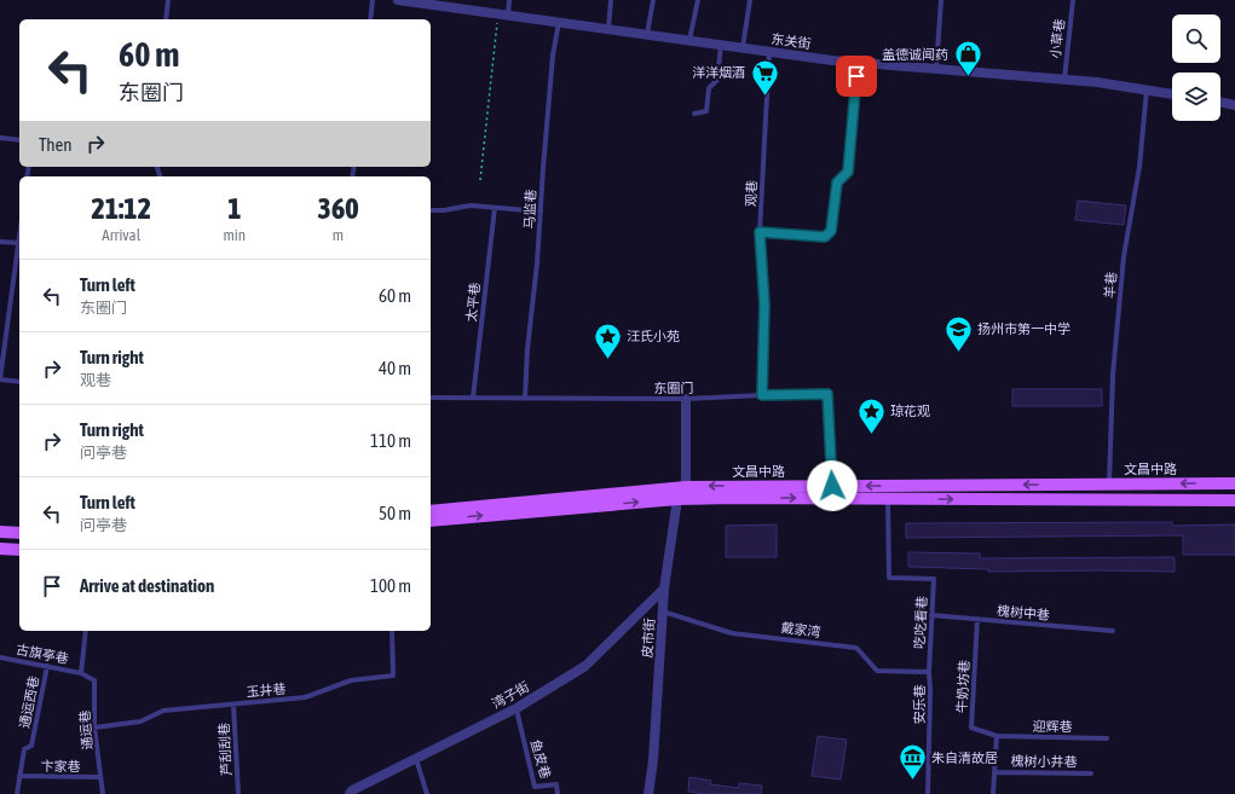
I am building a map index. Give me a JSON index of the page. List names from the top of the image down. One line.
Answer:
{"streets":{"main road":["文昌中路"],"street":["东关街","皮市街","湾子街"],"lane":["小草巷","观巷","马监巷","羊巷","太平巷","东圈门","槐树中巷","吃吃看巷","戴家湾","古旗亭巷","牛奶坊巷","玉井巷","通运西巷","安乐巷","迎辉巷","通运巷","芦刮刮巷","鱼皮巷","槐树小井巷","卞家巷"]},"crossings":[["小草巷","东关街"],["东关街","观巷"],["东关街","马监巷"],["东关街","羊巷"],["观巷","东圈门"],["马监巷","东圈门"],["羊巷","文昌中路"],["太平巷","东圈门"],["东圈门","文昌中路"],["文昌中路","吃吃看巷"],["文昌中路","皮市街"],["槐树中巷","吃吃看巷"],["槐树中巷","牛奶坊巷"],["吃吃看巷","戴家湾"],["吃吃看巷","安乐巷"],["戴家湾","皮市街"],["戴家湾","安乐巷"],["皮市街","湾子街"],["古旗亭巷","通运西巷"],["古旗亭巷","通运巷"],["牛奶坊巷","迎辉巷"],["玉井巷","通运巷"],["玉井巷","芦刮刮巷"],["湾子街","鱼皮巷"],["通运西巷","卞家巷"],["通运巷","卞家巷"]],"places":{"shop":["盖德诚闻药"],"supermarket":["洋洋烟酒"],"school or university":["扬州市第一中学"],"place":["汪氏小苑","琼花观"],"museum":["朱自清故居"]},"page":{"turn":["60 m","东圈门"],"then":"Then","eta":["21:12","Arrival","1","min","360","m"],"list":[{"name":"Turn left","note":"东圈门","value":"60 m"},{"name":"Turn right","note":"观巷","value":"40 m"},{"name":"Turn right","note":"问亭巷","value":"110 m"},{"name":"Turn left","note":"问亭巷","value":"50 m"},{"name":"Arrive at destination","value":"100 m"}]}}
